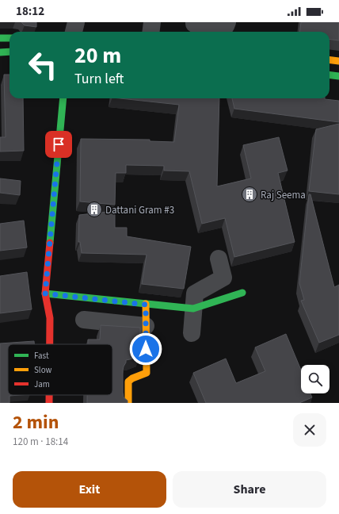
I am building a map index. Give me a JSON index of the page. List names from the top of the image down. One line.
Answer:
{"places":{"building":["Raj Seema","Dattani Gram #3"]},"legend":["Fast","Slow","Jam"],"page":{"status":"18:12","turn":["20 m","Turn left"],"heading":["2 min","120 m · 18:14"],"buttons":["Exit","Share"]}}
